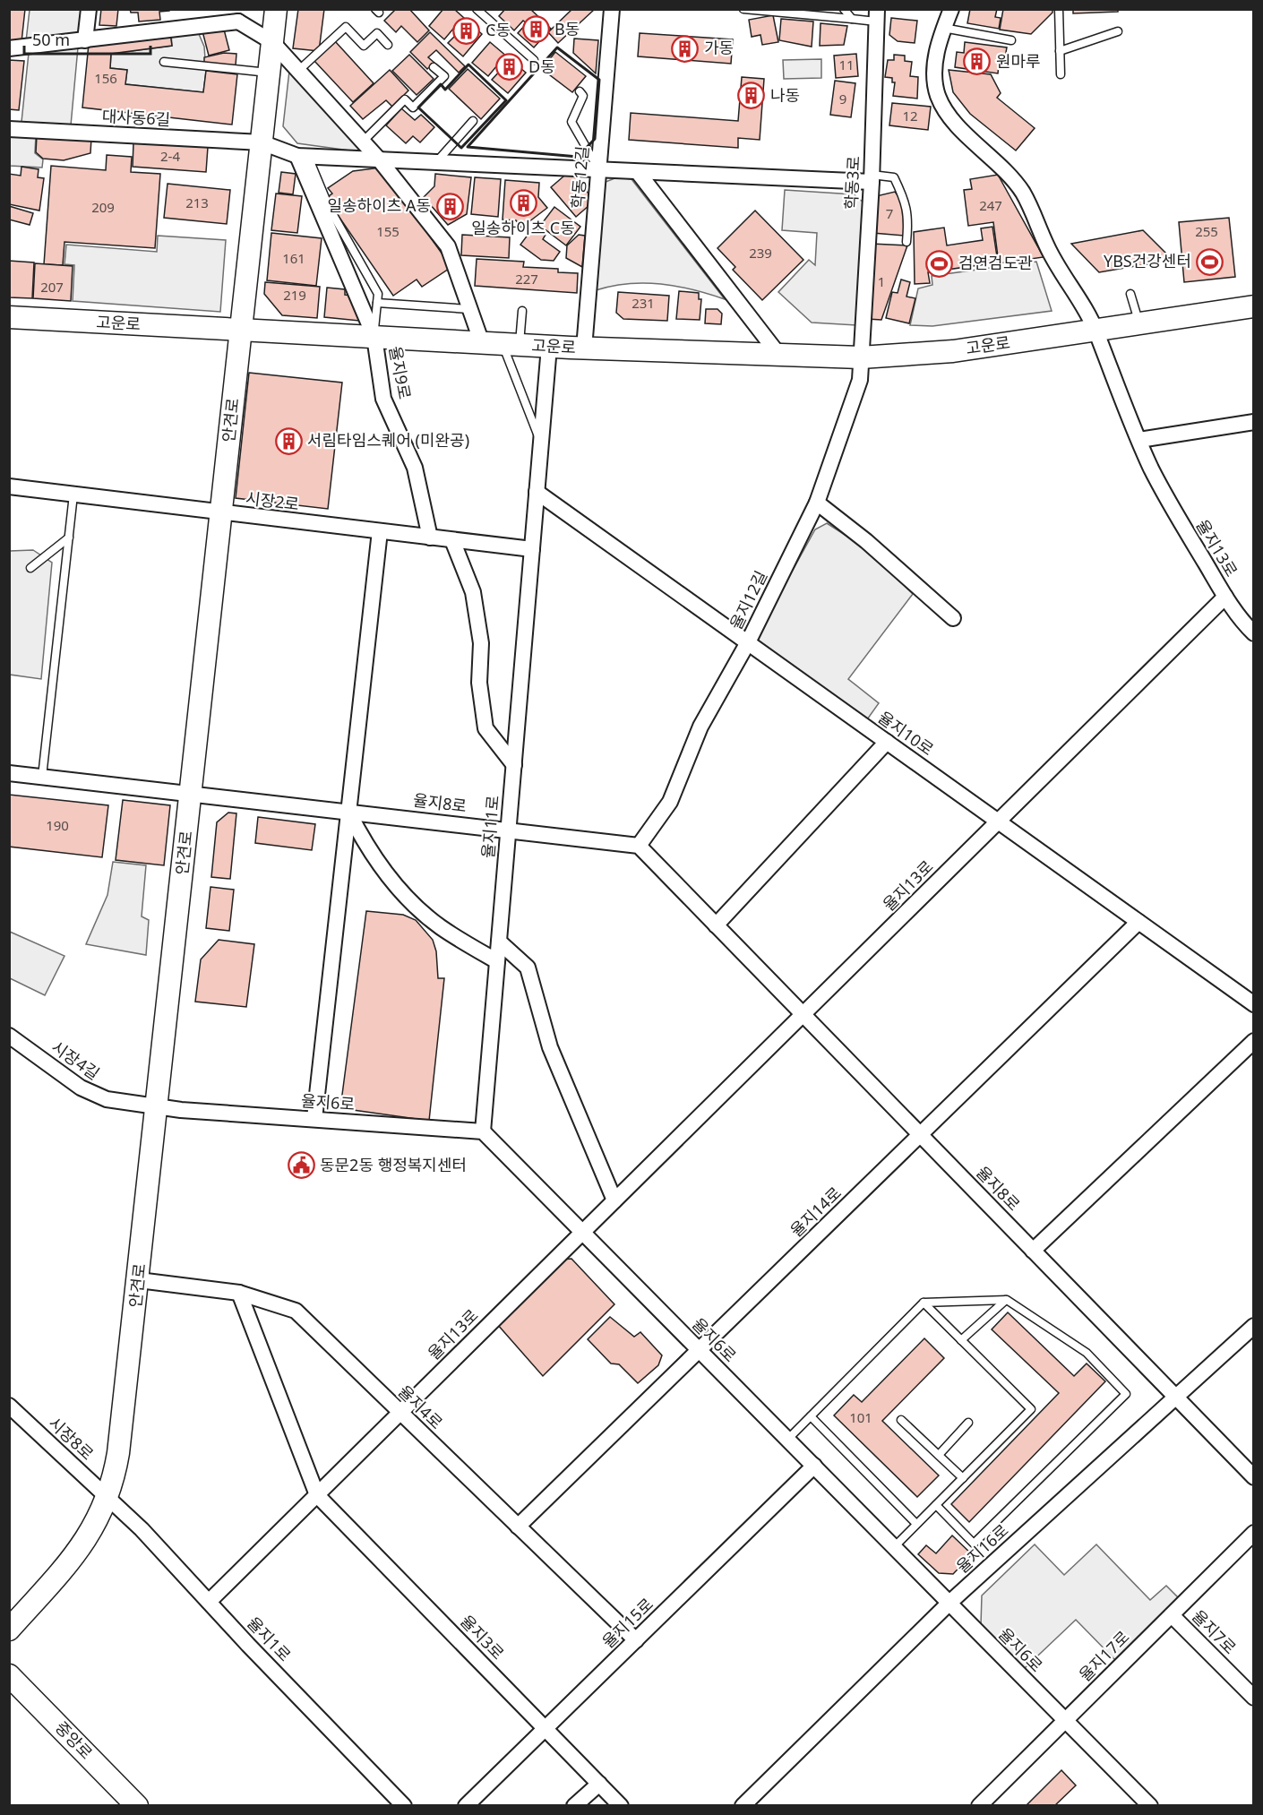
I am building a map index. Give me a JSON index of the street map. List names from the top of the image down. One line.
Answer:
{"streets":{"street":["대사동6길","학동12길","학동3로","고운로","율지9로","안견로","시장2로","율지13로","율지12길","율지10로","율지8로","율지11로","시장4길","율지6로","율지14로","율지4로","시장8로","율지16로","율지15로","율지7로","율지3로","율지1로","율지17로","중앙로"]},"crossings":[["대사동6길","학동12길"],["대사동6길","학동3로"],["대사동6길","율지9로"],["대사동6길","안견로"],["학동12길","고운로"],["학동3로","고운로"],["학동3로","율지12길"],["고운로","율지9로"],["고운로","안견로"],["고운로","율지12길"],["고운로","율지11로"],["율지9로","시장2로"],["안견로","시장2로"],["안견로","율지8로"],["안견로","시장4길"],["안견로","율지6로"],["안견로","율지4로"],["안견로","시장8로"],["안견로","율지1로"],["시장2로","율지11로"],["율지13로","율지10로"],["율지13로","율지8로"],["율지13로","율지6로"],["율지13로","율지4로"],["율지13로","율지3로"],["율지13로","율지1로"],["율지12길","율지10로"],["율지12길","율지8로"],["율지10로","율지11로"],["율지10로","율지14로"],["율지8로","율지11로"],["율지8로","율지14로"],["율지8로","율지16로"],["율지11로","율지6로"],["시장4길","율지6로"],["율지6로","율지14로"],["율지6로","율지16로"],["율지6로","율지15로"],["율지6로","율지17로"],["율지14로","율지4로"],["율지4로","율지15로"],["시장8로","율지1로"],["율지15로","율지3로"],["율지7로","율지17로"]],"places":{"building":["B동","C동","가동","원마루","D동","나동","일송하이츠 C동","일송하이츠 A동","서림타임스퀘어 (미완공)"],"sports":["YBS건강센터","검연검도관"],"public building":["동문2동 행정복지센터"]},"house_numbers":["11","156","9","12","2-4","213","247","209","7","155","255","239","161","227","1","207","219","231","190","101"],"scale_bar":"50 m"}
